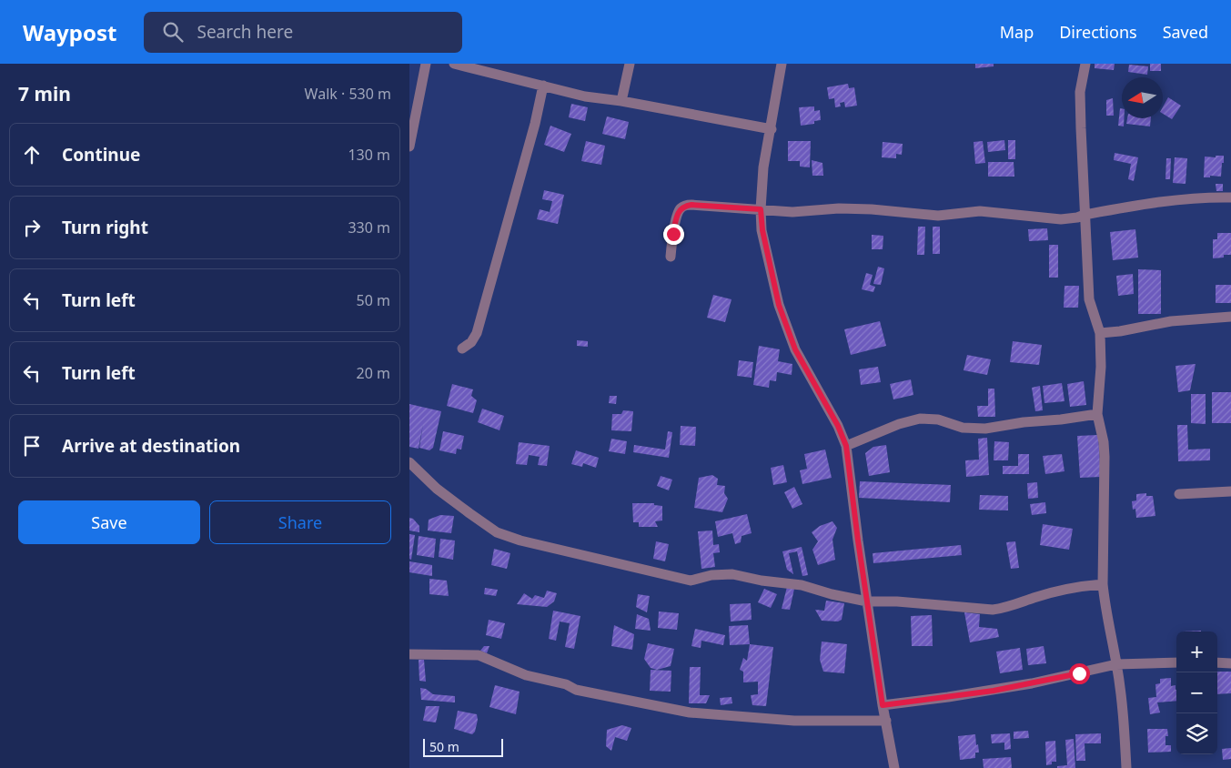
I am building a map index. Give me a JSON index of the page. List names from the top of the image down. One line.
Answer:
{"scale_bar":"50 m","north":"left","page":{"header":"Waypost","search":"Search here","nav":["Map","Directions","Saved"],"heading":["7 min","Walk · 530 m"],"list":[["Continue","130 m"],["Turn right","330 m"],["Turn left","50 m"],["Turn left","20 m"],"Arrive at destination"],"buttons":["Save","Share"],"map_buttons":["+","−"],"scale":"50 m"}}
